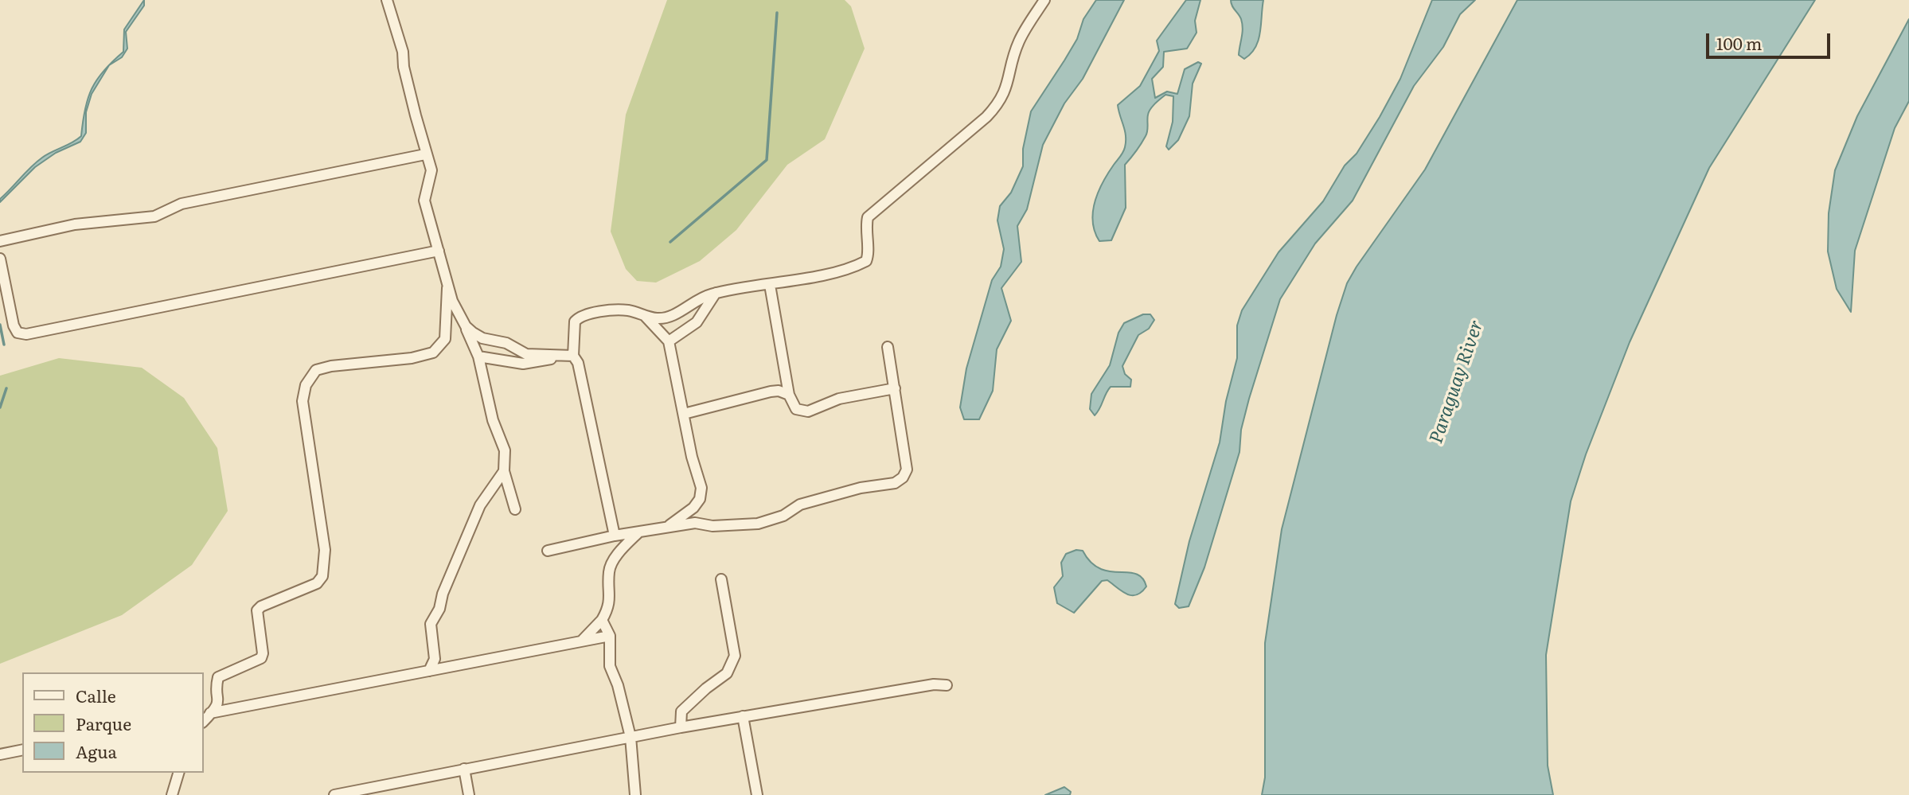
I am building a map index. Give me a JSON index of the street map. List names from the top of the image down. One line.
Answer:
{"water":["Paraguay River"],"legend":["Calle","Parque","Agua"],"scale_bar":"100 m"}
